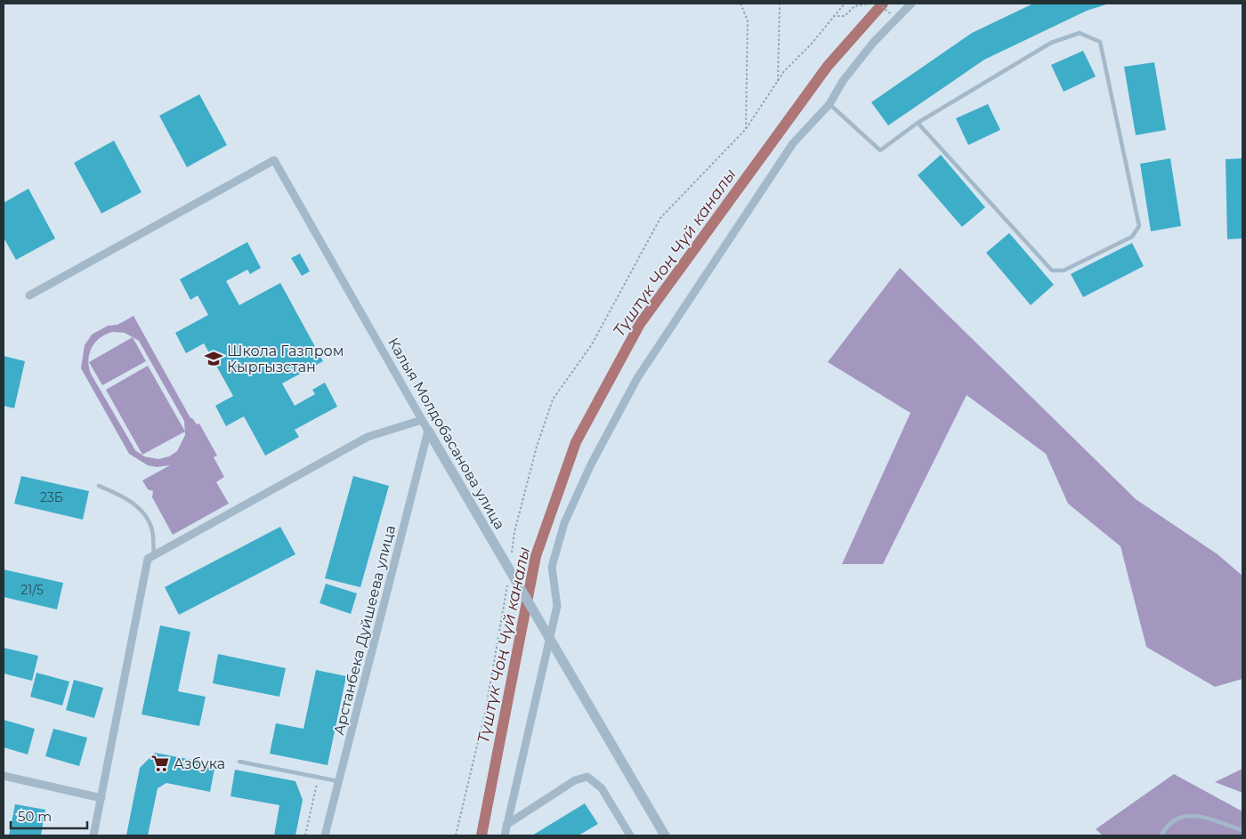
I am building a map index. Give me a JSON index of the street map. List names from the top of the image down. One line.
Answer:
{"streets":{"street":["Калыя Молдобасанова улица","Арстанбека Дуйшеева улица"]},"crossings":[["Калыя Молдобасанова улица","Арстанбека Дуйшеева улица"]],"water":["Түштүк Чоң Чүй каналы"],"places":{"school or university":["Школа Газпром Кыргызстан"],"supermarket":["Азбука"]},"house_numbers":["23Б","21/5"],"scale_bar":"50 m"}
